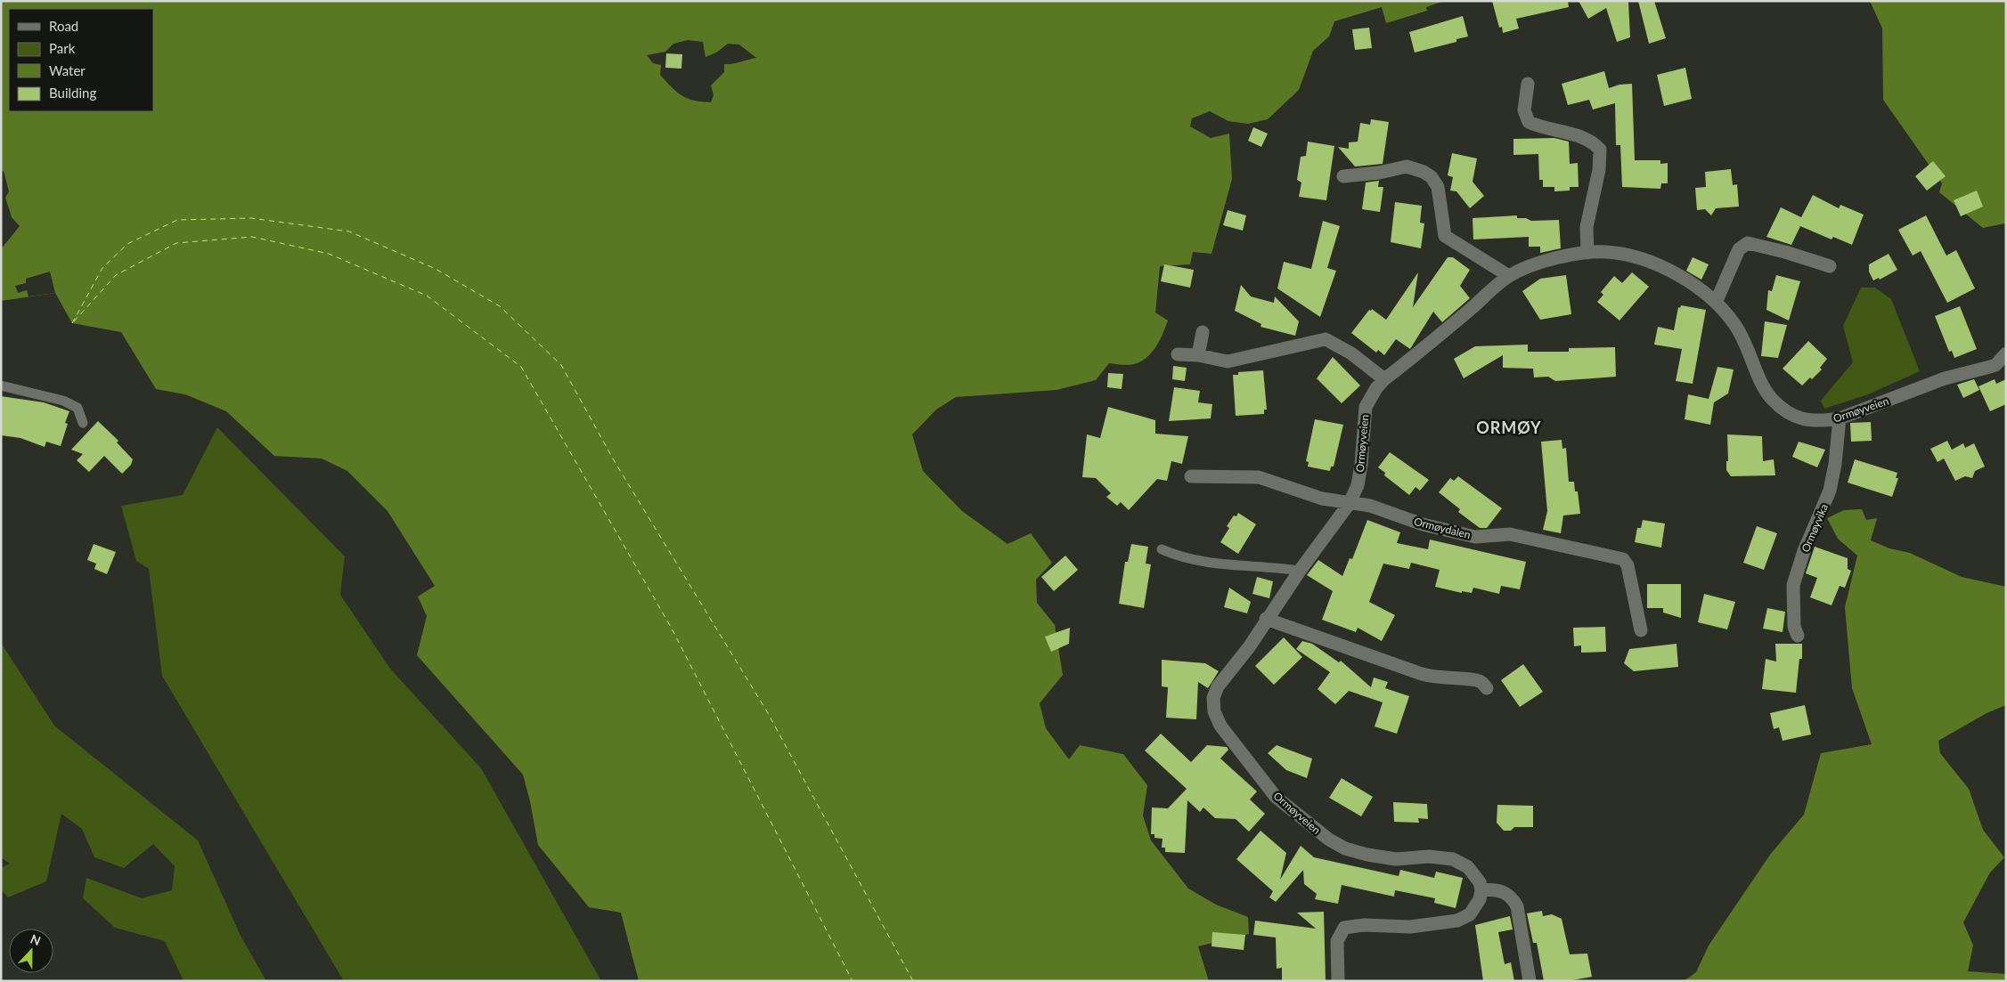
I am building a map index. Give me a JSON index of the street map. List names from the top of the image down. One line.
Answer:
{"streets":{"street":["Ormøyveien","Ormøydalen","Ormøyvika"]},"crossings":[["Ormøyveien","Ormøydalen"],["Ormøyveien","Ormøyvika"]],"districts":["ORMØY"],"legend":["Road","Park","Water","Building"],"north":"top"}
